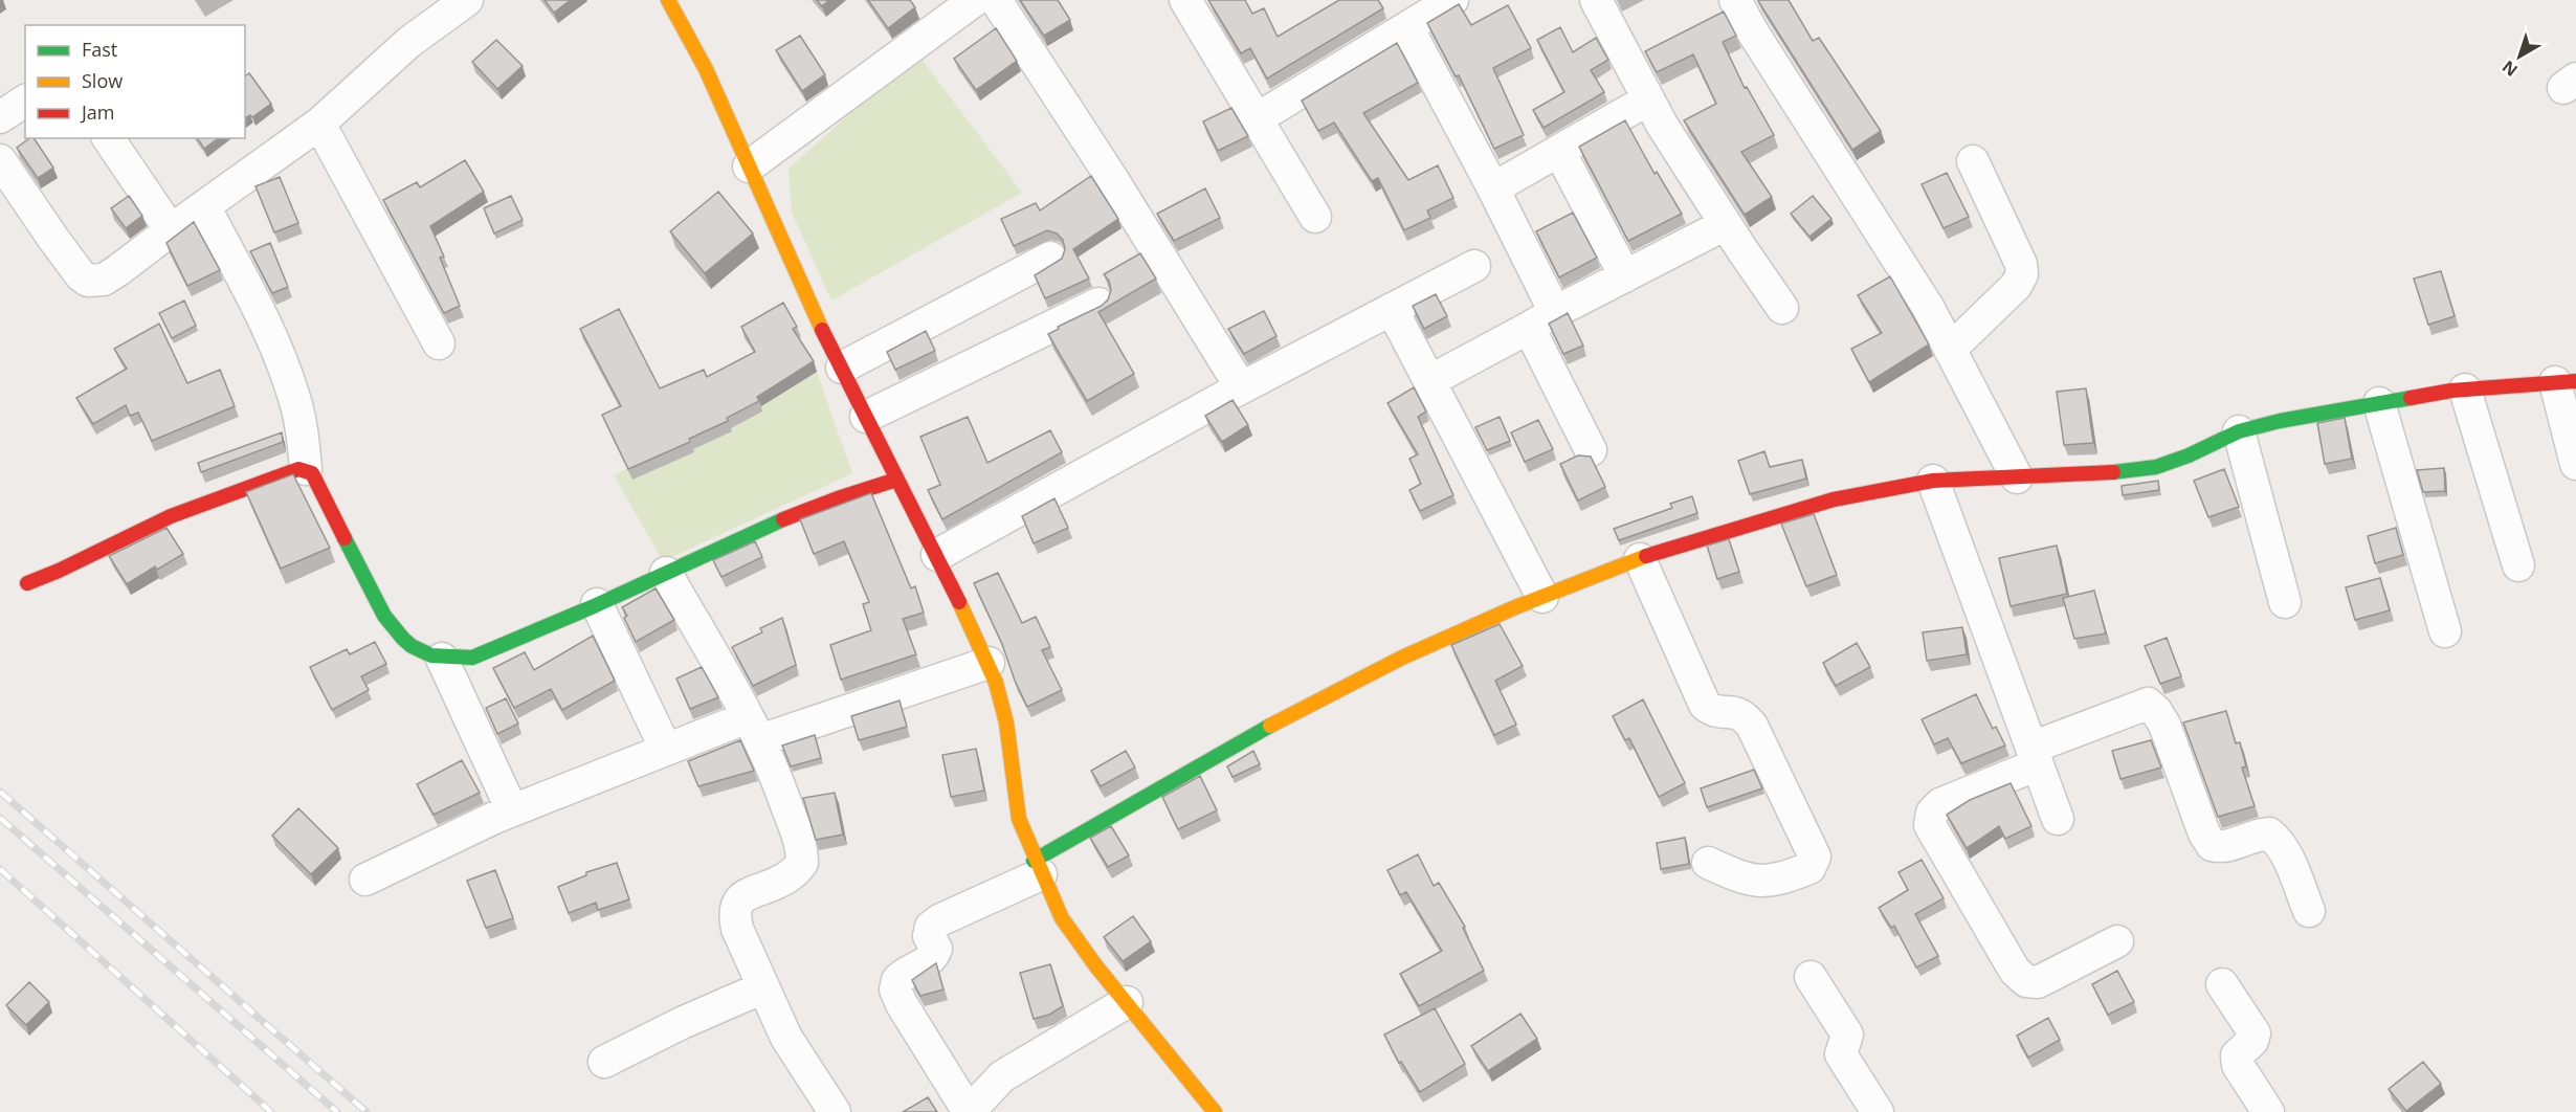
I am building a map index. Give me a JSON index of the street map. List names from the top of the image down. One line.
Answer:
{"legend":["Fast","Slow","Jam"],"north":"bottom left"}
